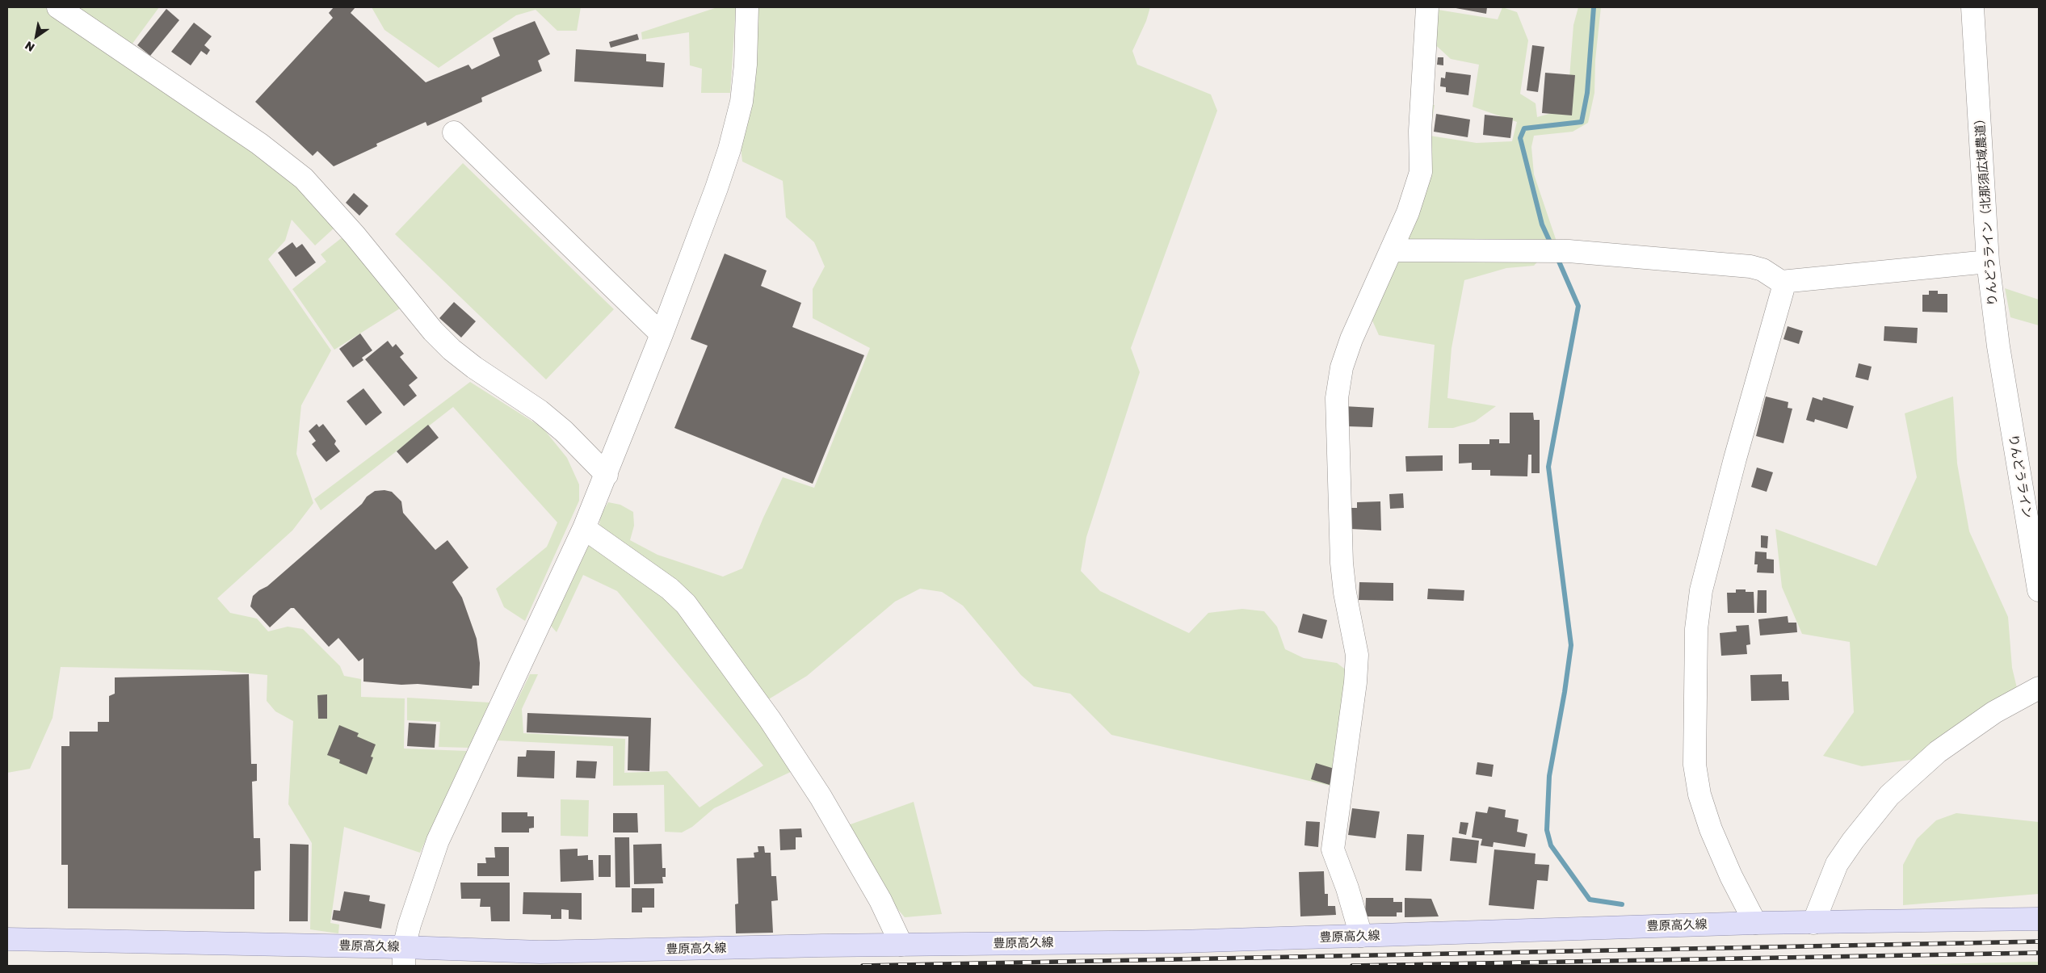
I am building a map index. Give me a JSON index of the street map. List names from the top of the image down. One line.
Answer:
{"streets":{"main road":["豊原高久線"],"street":["りんどうライン（北那須広域農道）","りんどうライン"]},"crossings":[["りんどうライン（北那須広域農道）","りんどうライン"]],"north":"bottom left"}
